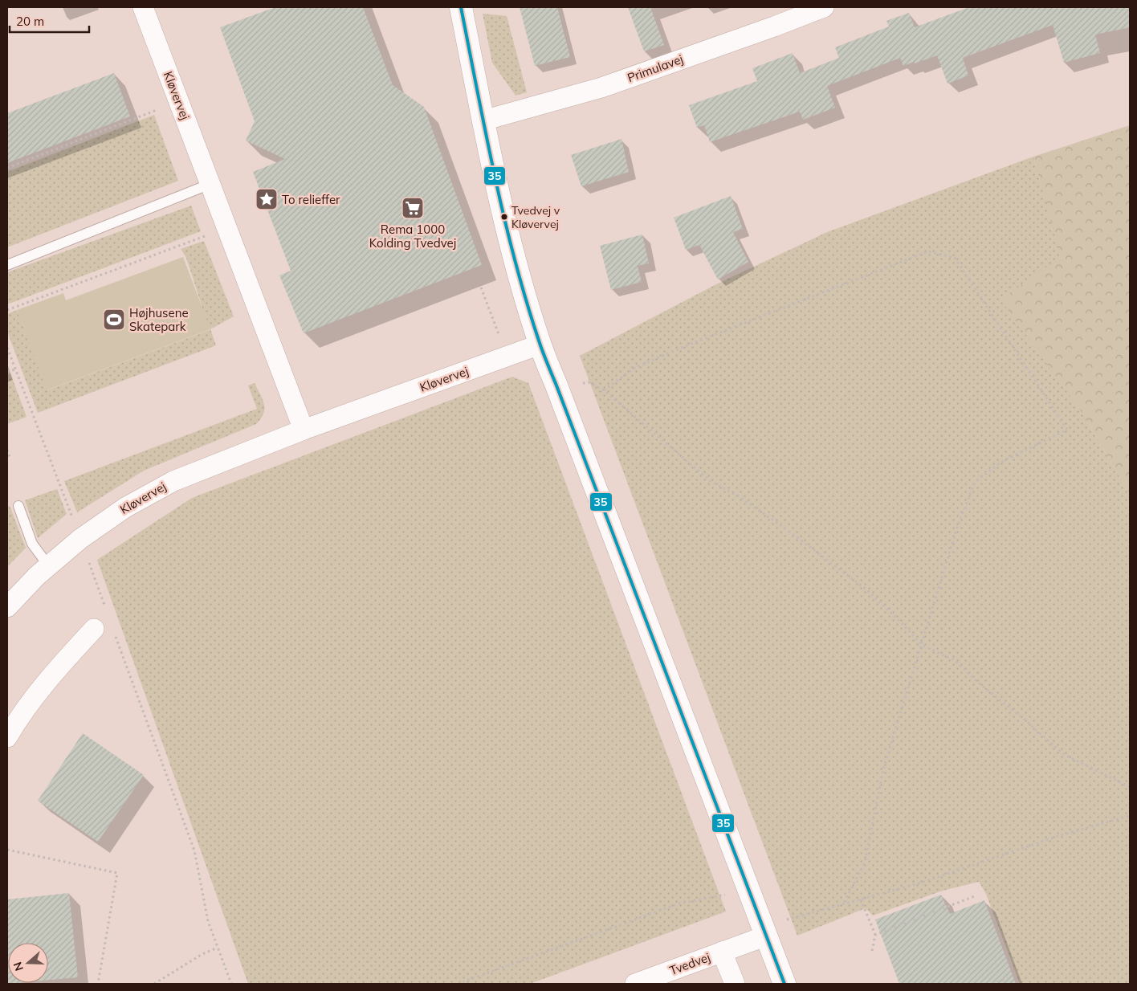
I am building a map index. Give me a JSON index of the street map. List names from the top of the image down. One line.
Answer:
{"streets":{"street":["Primulavej","Kløvervej","Tvedvej"]},"places":{"place":["To relieffer"],"supermarket":["Rema 1000 Kolding Tvedvej"],"other":["Tvedvej v Kløvervej"],"sports":["Højhusene Skatepark"]},"lines":["transit line 35"],"scale_bar":"20 m","north":"left"}
